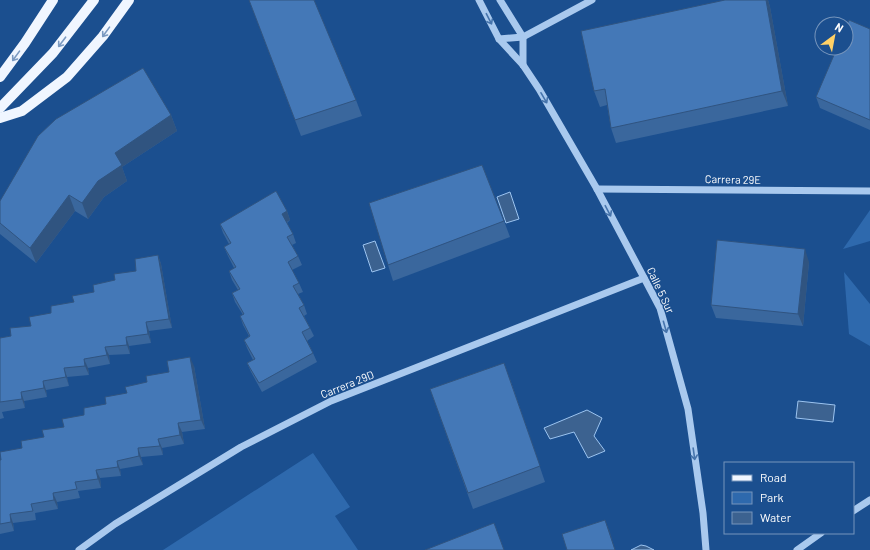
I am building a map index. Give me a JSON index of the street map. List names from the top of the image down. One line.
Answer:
{"streets":{"street":["Carrera 29E","Calle 5 Sur","Carrera 29D"]},"crossings":[["Carrera 29E","Calle 5 Sur"],["Calle 5 Sur","Carrera 29D"]],"one_way":["Calle 5 Sur"],"legend":["Road","Park","Water"],"north":"top right"}
